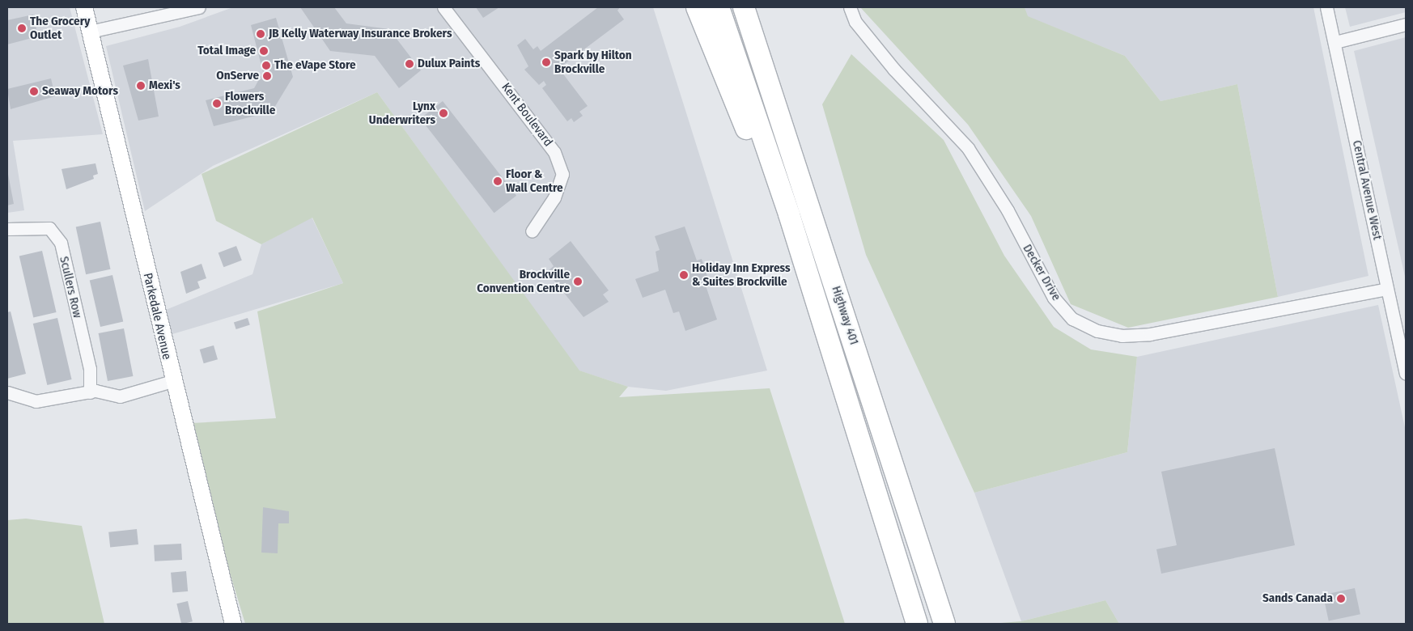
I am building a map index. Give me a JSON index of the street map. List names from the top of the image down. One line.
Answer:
{"streets":{"highway":["Highway 401"],"street":["Kent Boulevard","Central Avenue West","Decker Drive","Scullers Row","Parkedale Avenue"]},"crossings":[["Central Avenue West","Decker Drive"]],"places":["The Grocery Outlet","JB Kelly Waterway Insurance Brokers","Total Image","Spark by Hilton Brockville","Dulux Paints","The eVape Store","OnServe","Mexi's","Seaway Motors","Flowers Brockville","Lynx Underwriters","Floor & Wall Centre","Holiday Inn Express & Suites Brockville","Brockville Convention Centre","Sands Canada"]}
